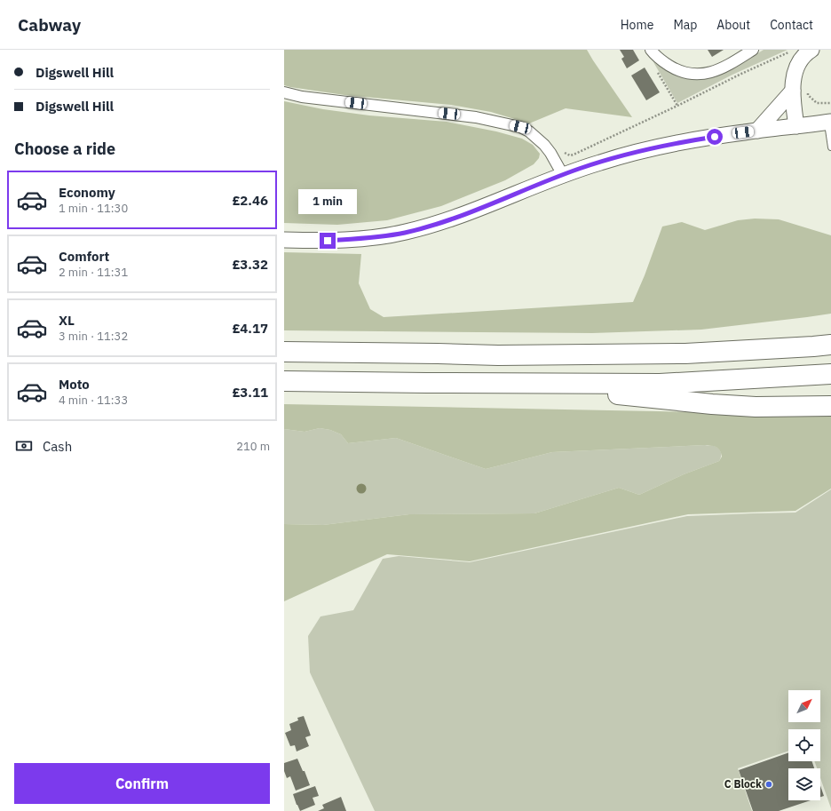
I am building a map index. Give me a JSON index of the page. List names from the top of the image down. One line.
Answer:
{"places":["C Block"],"north":"top right","page":{"header":"Cabway","nav":["Home","Map","About","Contact"],"banner":["Digswell Hill","Digswell Hill"],"heading":"Choose a ride","list":[{"name":"Economy","note":"1 min · 11:30","value":"£2.46"},{"name":"Comfort","note":"2 min · 11:31","value":"£3.32"},{"name":"XL","note":"3 min · 11:32","value":"£4.17"},{"name":"Moto","note":"4 min · 11:33","value":"£3.11"}],"bubble":"1 min","pay":["Cash","210 m"],"buttons":"Confirm"}}
